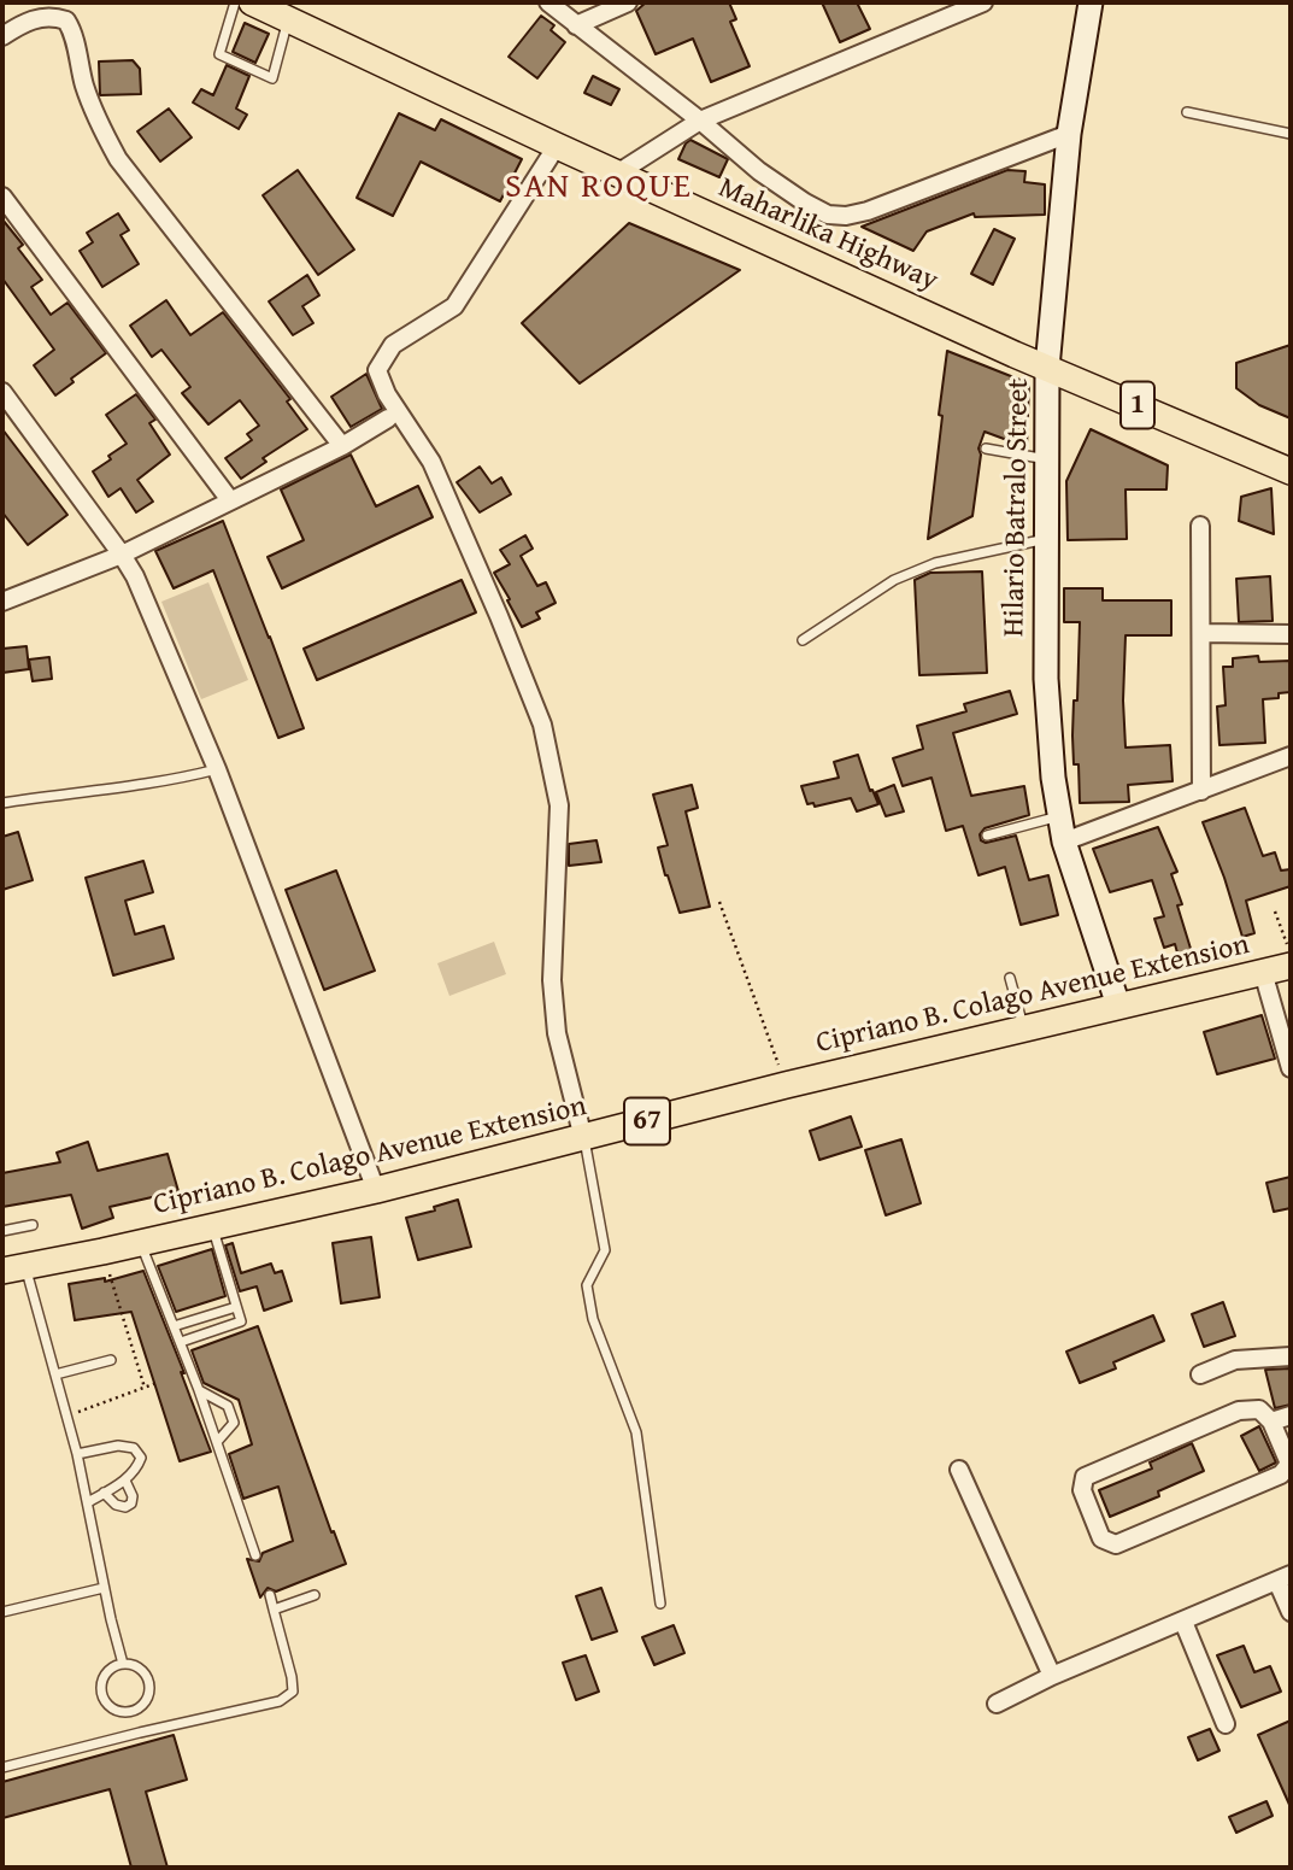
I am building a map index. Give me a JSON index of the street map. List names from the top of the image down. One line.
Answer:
{"streets":{"main road":["Maharlika Highway","1","Cipriano B. Colago Avenue Extension","67"],"street":["Hilario Batralo Street"]},"crossings":[["Maharlika Highway","Hilario Batralo Street"],["Hilario Batralo Street","Cipriano B. Colago Avenue Extension"]],"districts":["SAN ROQUE"]}
